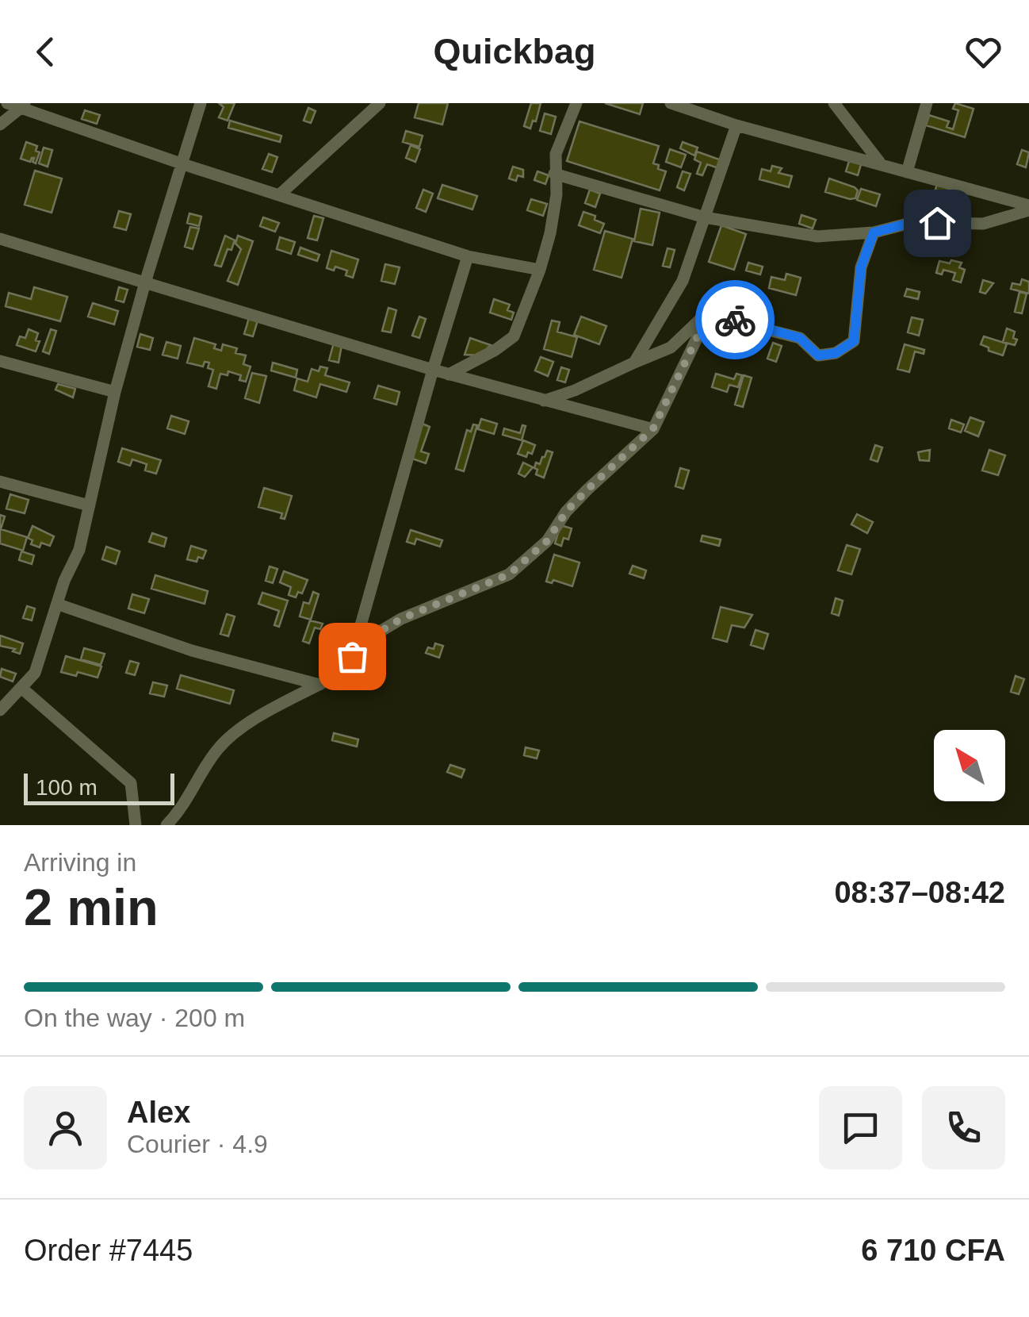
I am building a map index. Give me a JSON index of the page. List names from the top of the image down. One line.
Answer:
{"scale_bar":"100 m","north":"top left","page":{"header":"Quickbag","scale":"100 m","heading":["2 min","Arriving in","08:37–08:42"],"panel":["Alex","Courier · 4.9","Order #7445","6 710 CFA"],"bar":"On the way · 200 m"}}
